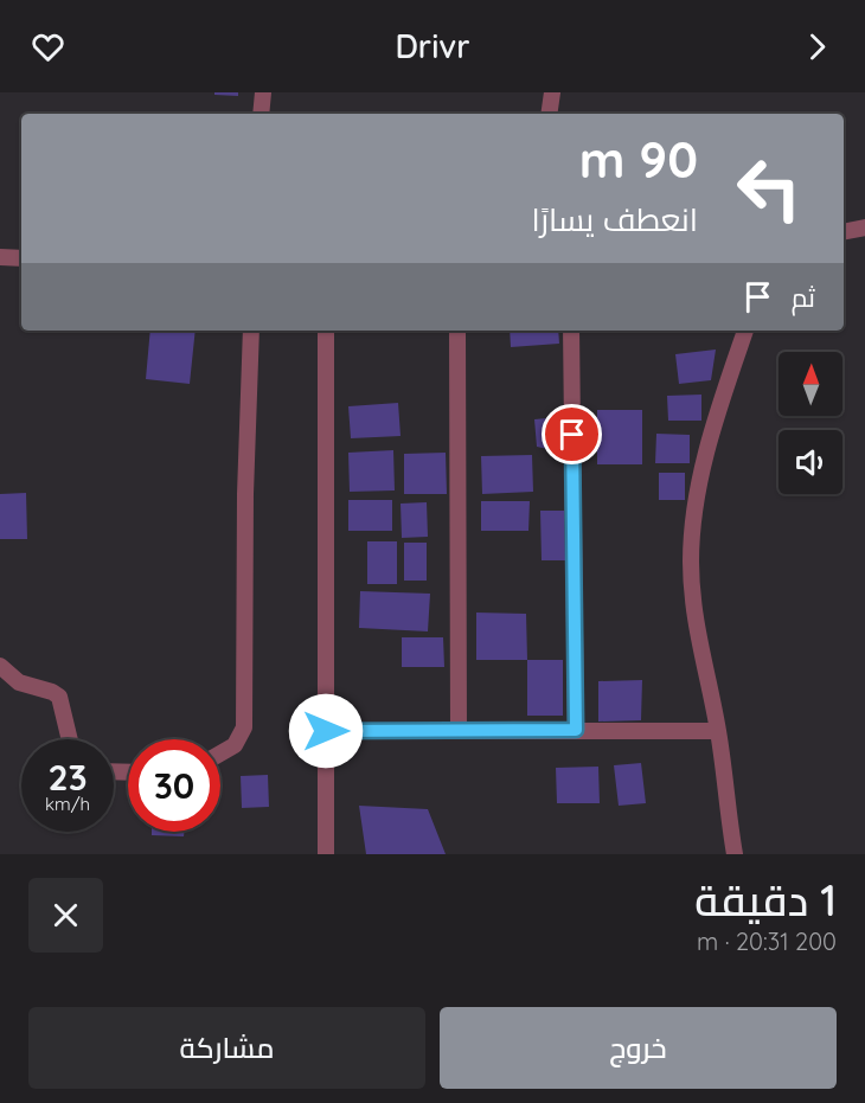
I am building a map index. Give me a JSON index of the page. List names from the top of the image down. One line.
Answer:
{"north":"top","page":{"header":"Drivr","turn":["90 m","انعطف يسارًا"],"then":"ثم","speed":"23 km/h","limit":"30","heading":["1 دقيقة","200 m · 20:31"],"buttons":["خروج","مشاركة"]}}
